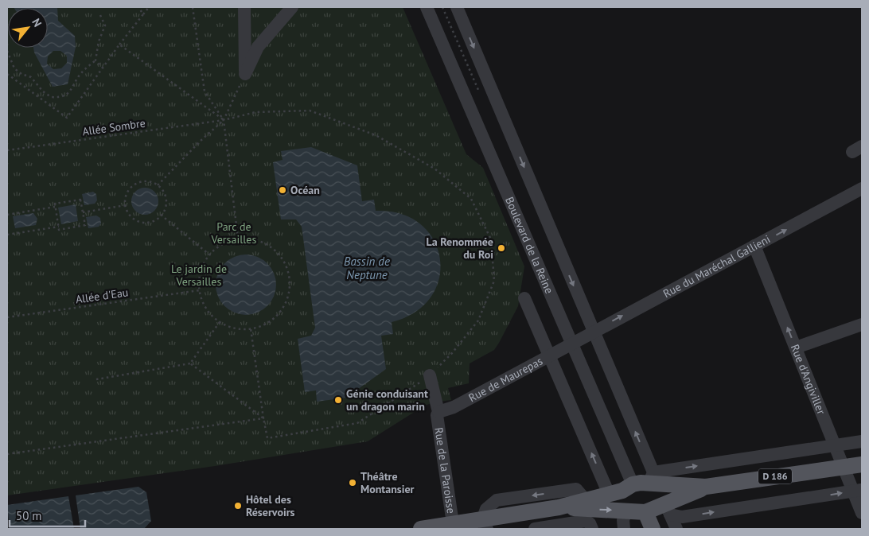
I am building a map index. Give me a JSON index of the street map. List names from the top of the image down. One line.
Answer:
{"streets":{"main road":["Boulevard de la Reine","D 186"],"street":["Rue du Maréchal Gallieni","Rue de Maurepas","Rue d'Angiviller","Rue de la Paroisse"],"path":["Allée Sombre","Allée d'Eau"]},"crossings":[["Allée Sombre","Rue de la Paroisse"],["Boulevard de la Reine","Rue du Maréchal Gallieni"],["Boulevard de la Reine","Rue de Maurepas"],["Rue du Maréchal Gallieni","Rue de Maurepas"],["Rue du Maréchal Gallieni","Rue d'Angiviller"],["Rue de Maurepas","Rue de la Paroisse"],["Rue d'Angiviller","D 186"]],"one_way":["Rue du Maréchal Gallieni","Rue d'Angiviller"],"water":["Bassin de Neptune"],"parks":["Parc de Versailles","Le jardin de Versailles"],"places":["Océan","La Renommée du Roi","Génie conduisant un dragon marin","Théâtre Montansier","Hôtel des Réservoirs"],"scale_bar":"50 m","north":"top right"}
